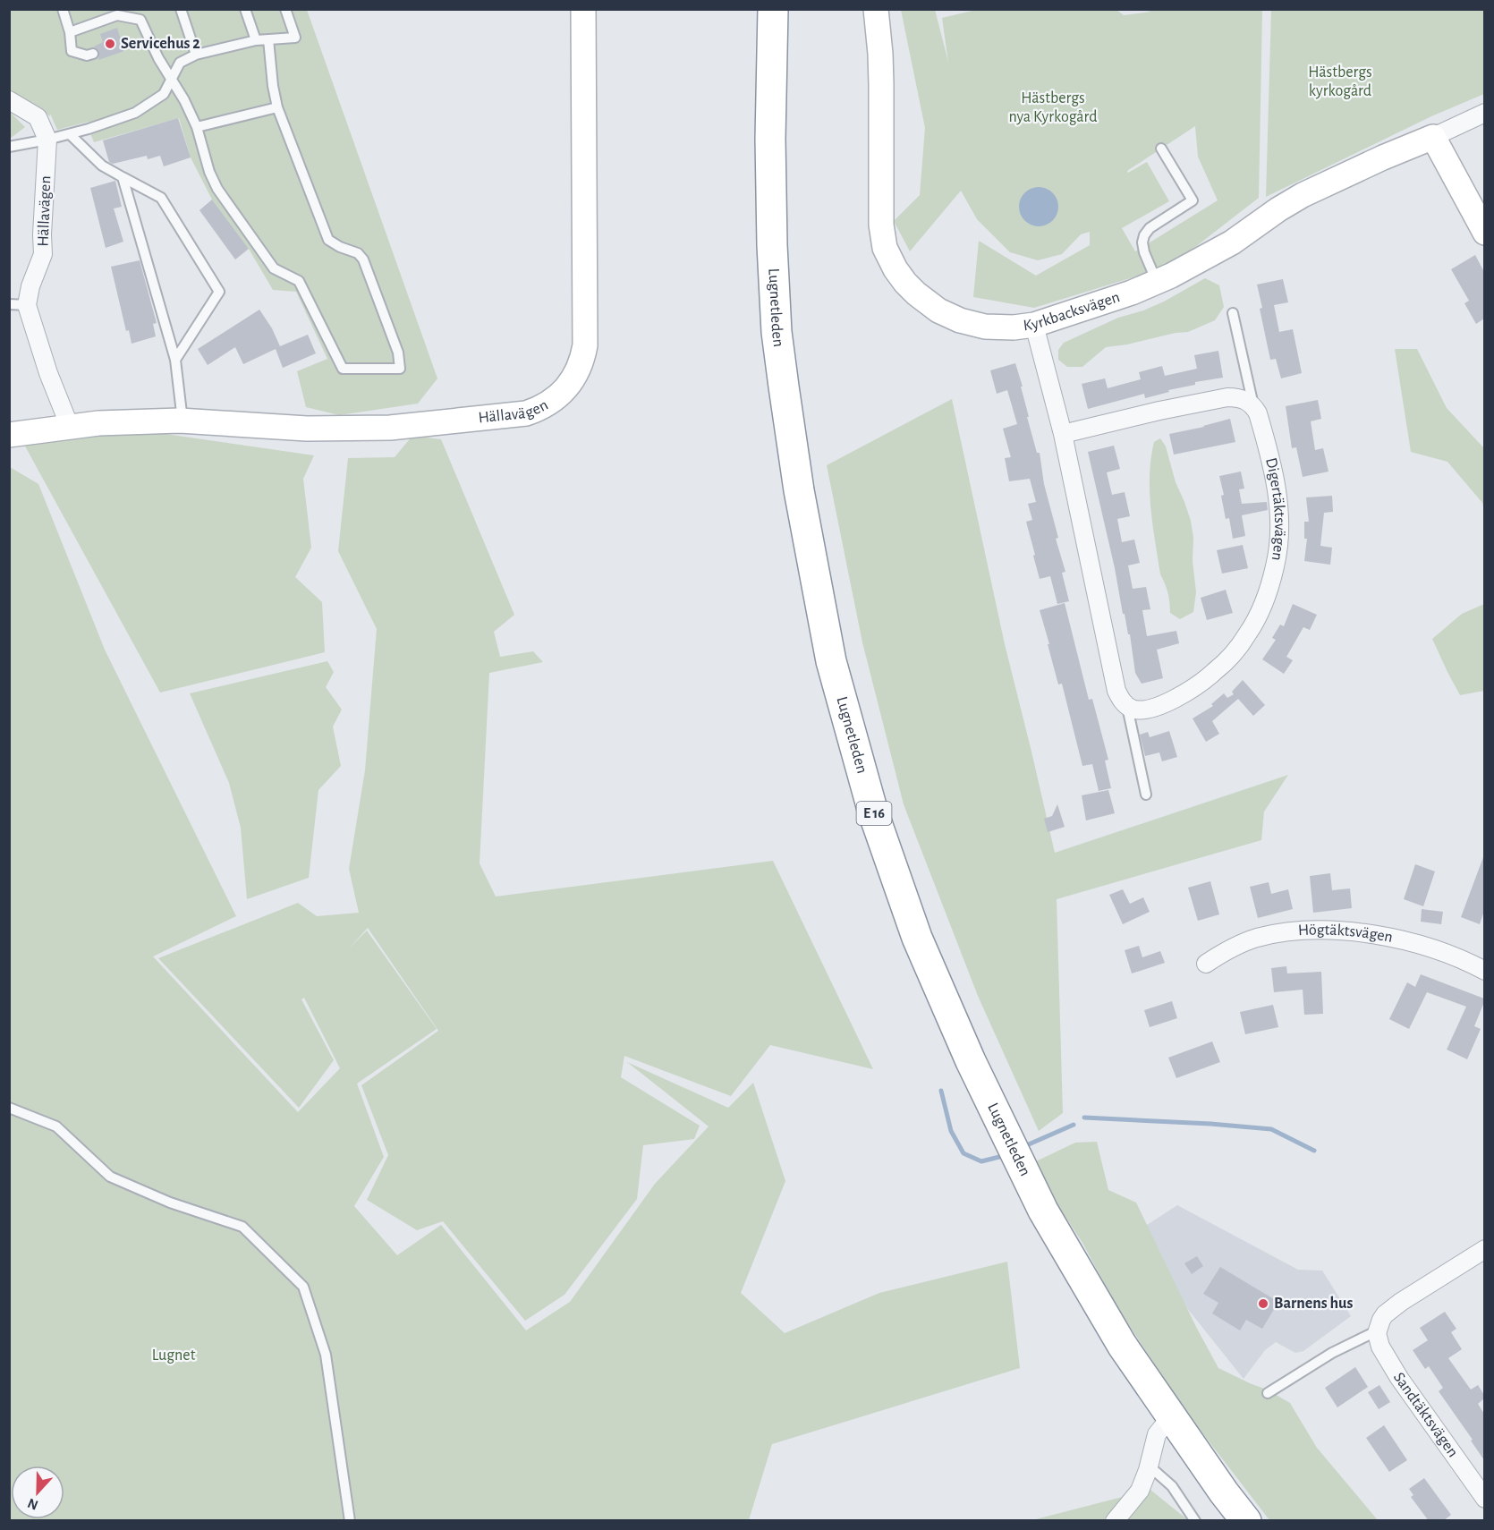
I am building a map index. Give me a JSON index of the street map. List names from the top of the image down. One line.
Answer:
{"streets":{"highway":["Lugnetleden","E 16"],"street":["Hällavägen","Kyrkbacksvägen","Digertäktsvägen","Högtäktsvägen","Sandtäktsvägen"]},"parks":["Hästbergs kyrkogård","Hästbergs nya Kyrkogård","Lugnet"],"places":["Servicehus 2","Barnens hus"],"north":"bottom"}
